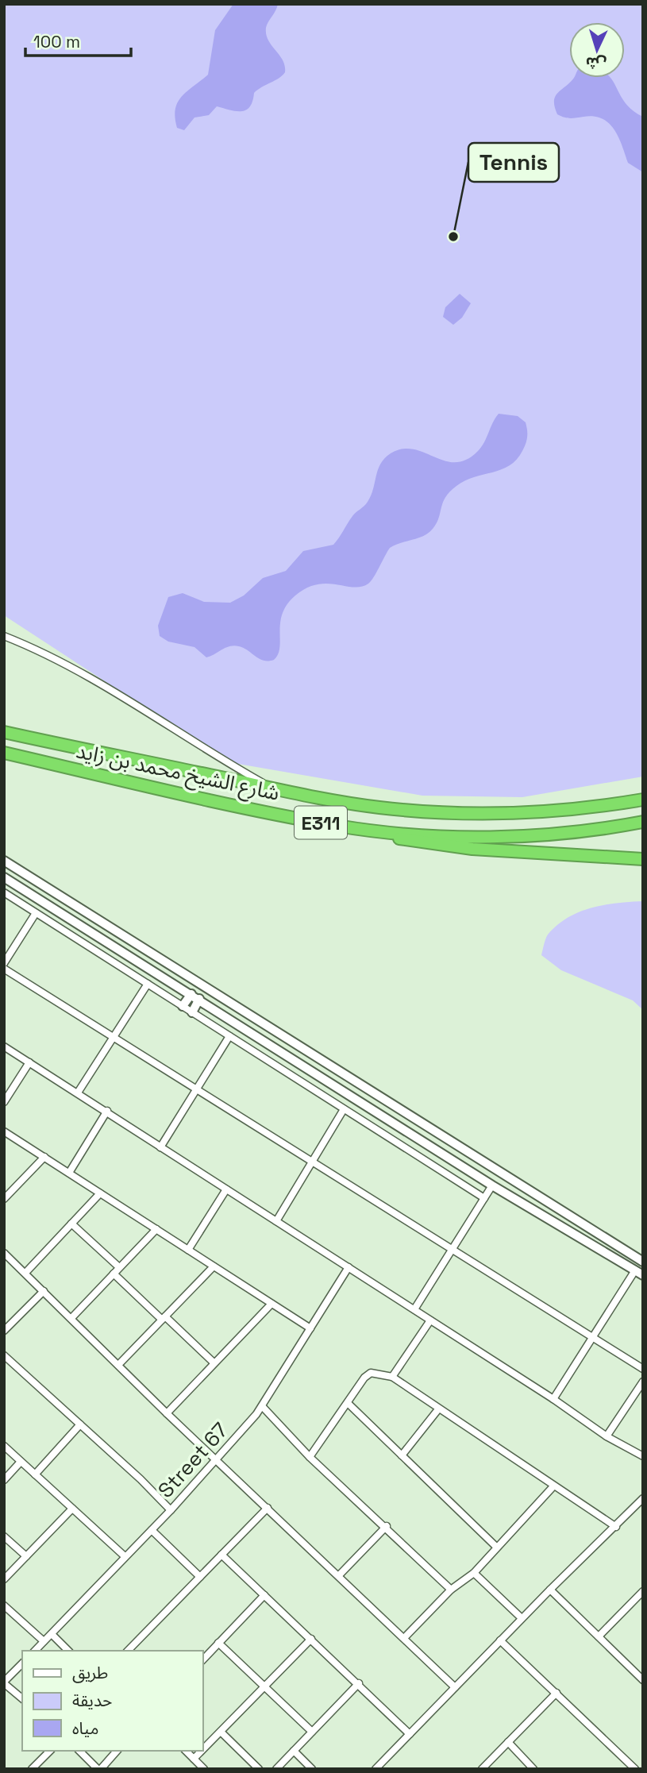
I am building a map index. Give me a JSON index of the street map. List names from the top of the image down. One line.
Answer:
{"streets":{"highway":["شارع الشيخ محمد بن زايد","E311"],"street":["Street 67"]},"places":["Tennis"],"legend":["طريق","حديقة","مياه"],"scale_bar":"100 m","north":"bottom"}
